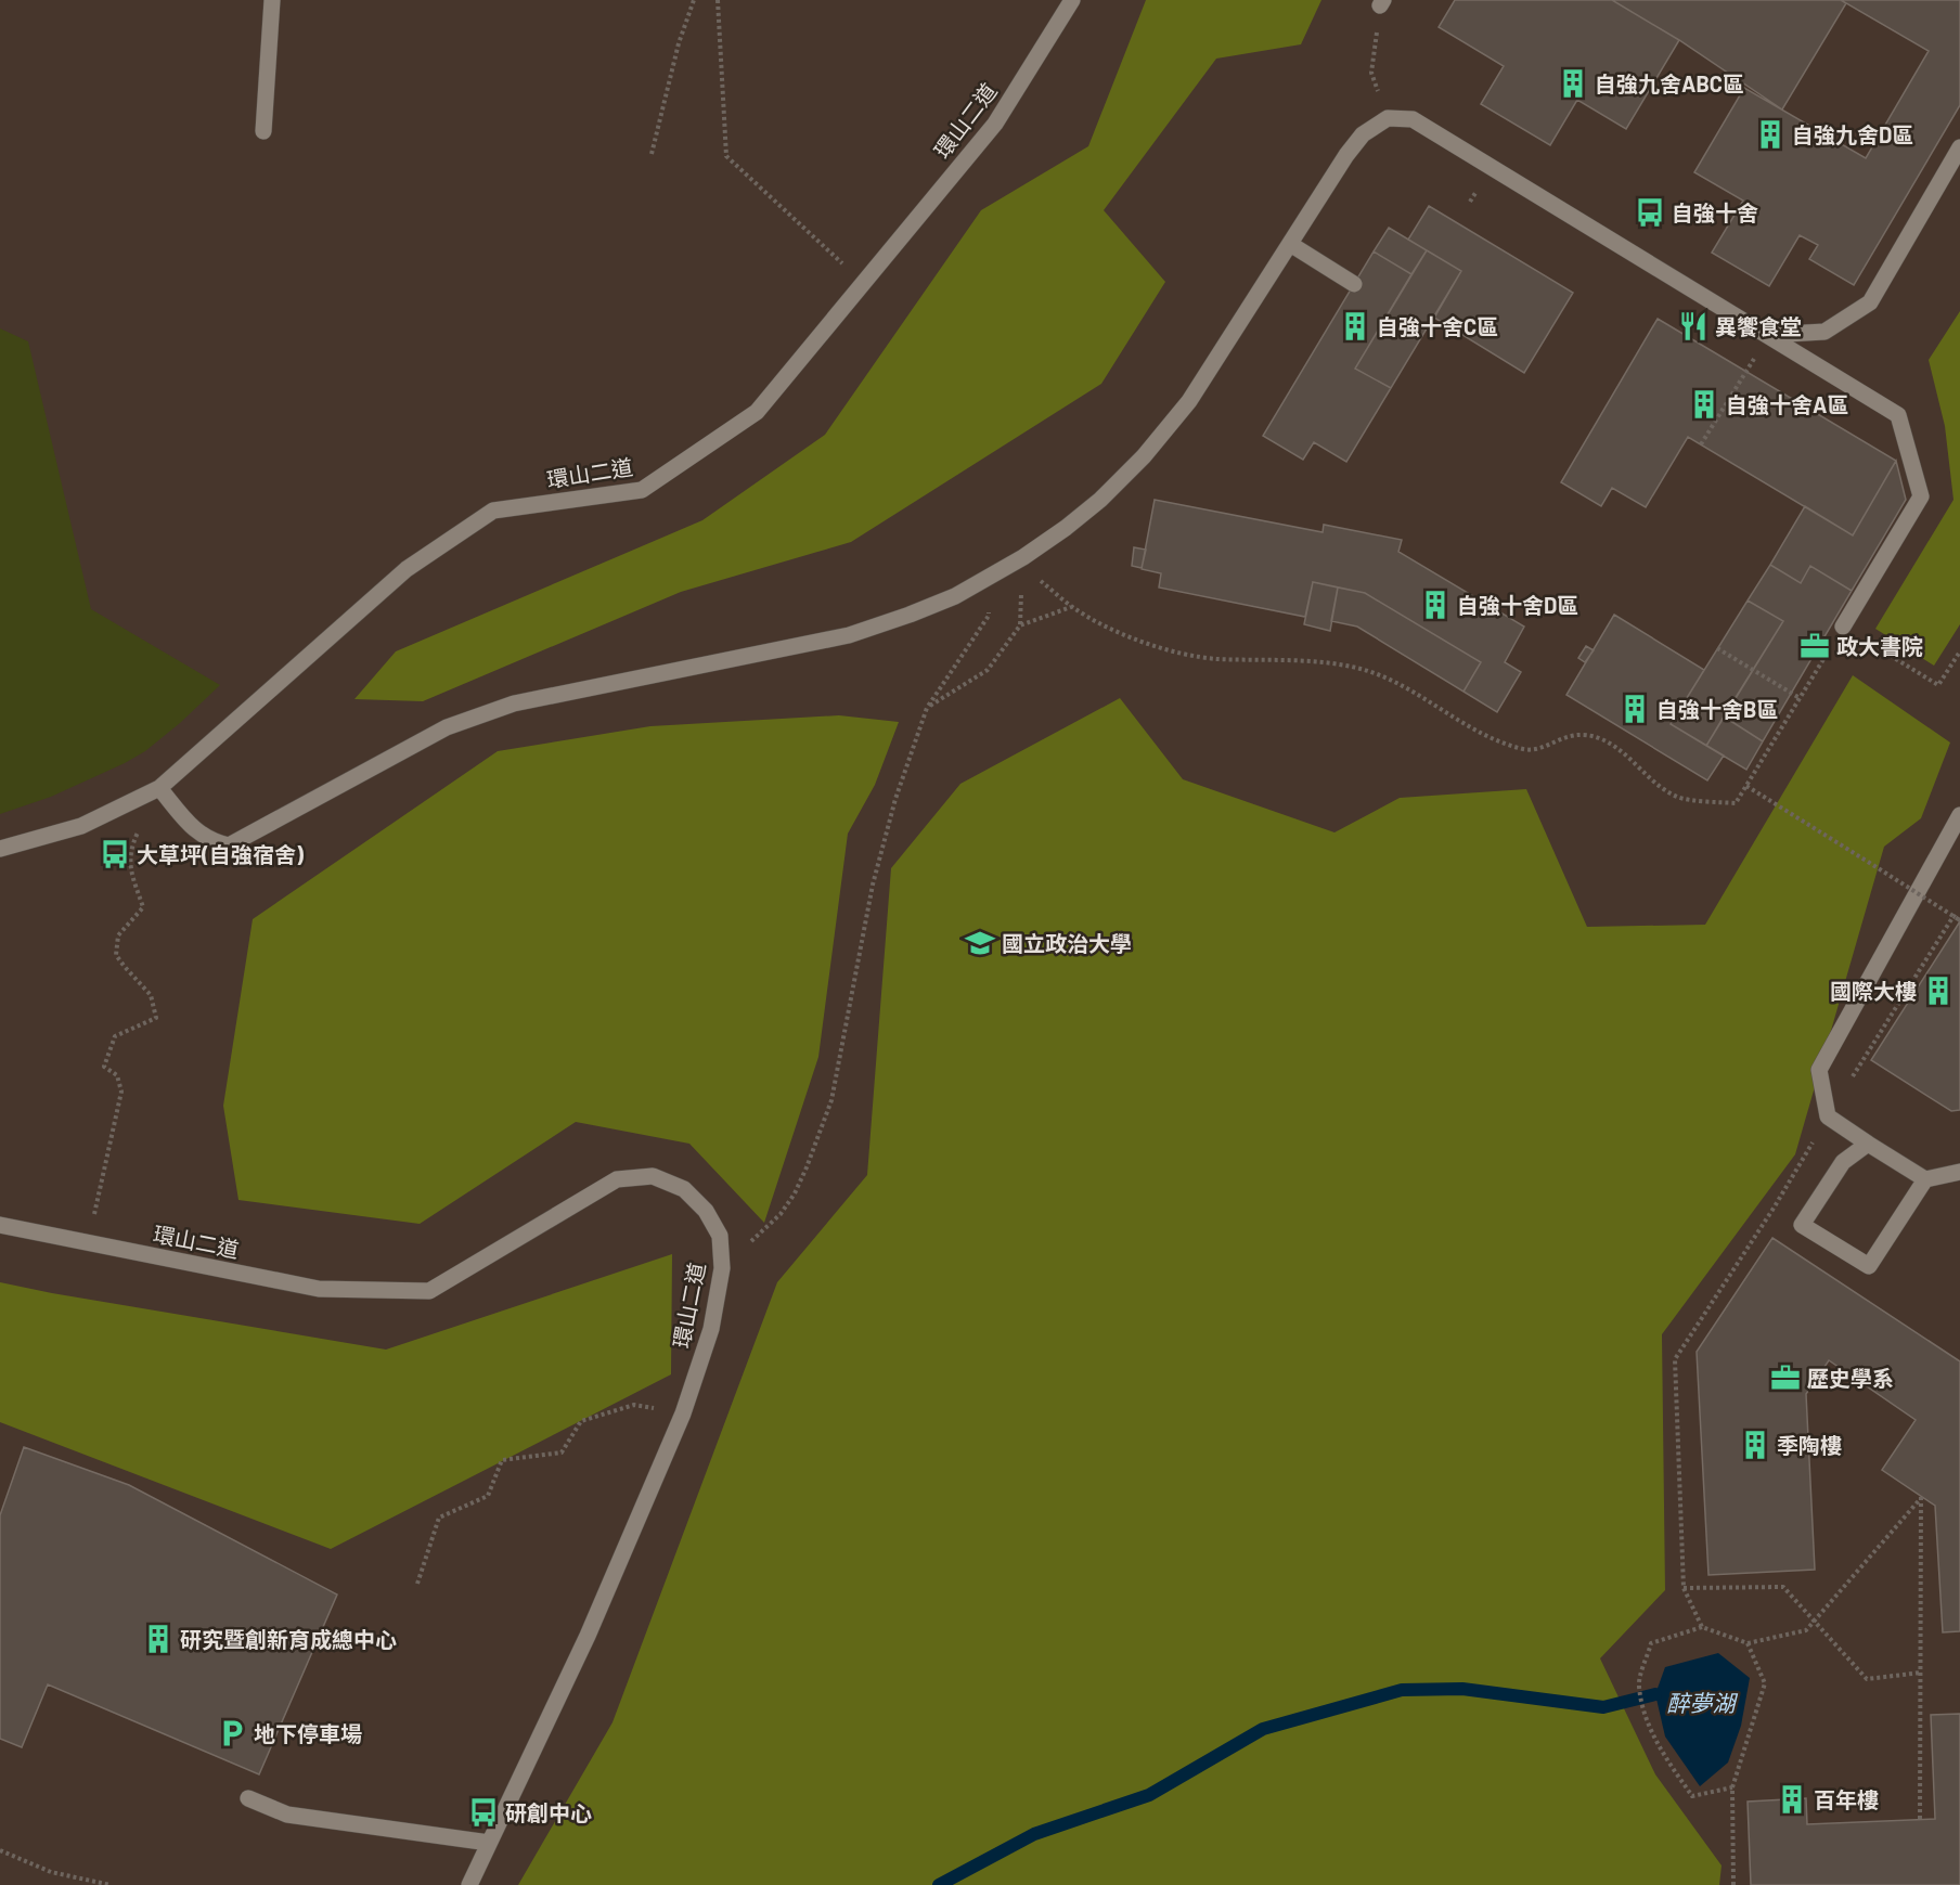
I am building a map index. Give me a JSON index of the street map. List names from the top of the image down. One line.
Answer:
{"streets":{"lane":["環山二道"]},"water":["醉夢湖"],"places":{"building":["自強九舍ABC區","自強九舍D區","自強十舍C區","自強十舍A區","自強十舍D區","自強十舍B區","國際大樓","季陶樓","研究暨創新育成總中心","百年樓"],"bus stop":["自強十舍","大草坪(自強宿舍)","研創中心"],"restaurant":["異饗食堂"],"office":["政大書院","歷史學系"],"school or university":["國立政治大學"],"parking":["地下停車場"]}}
